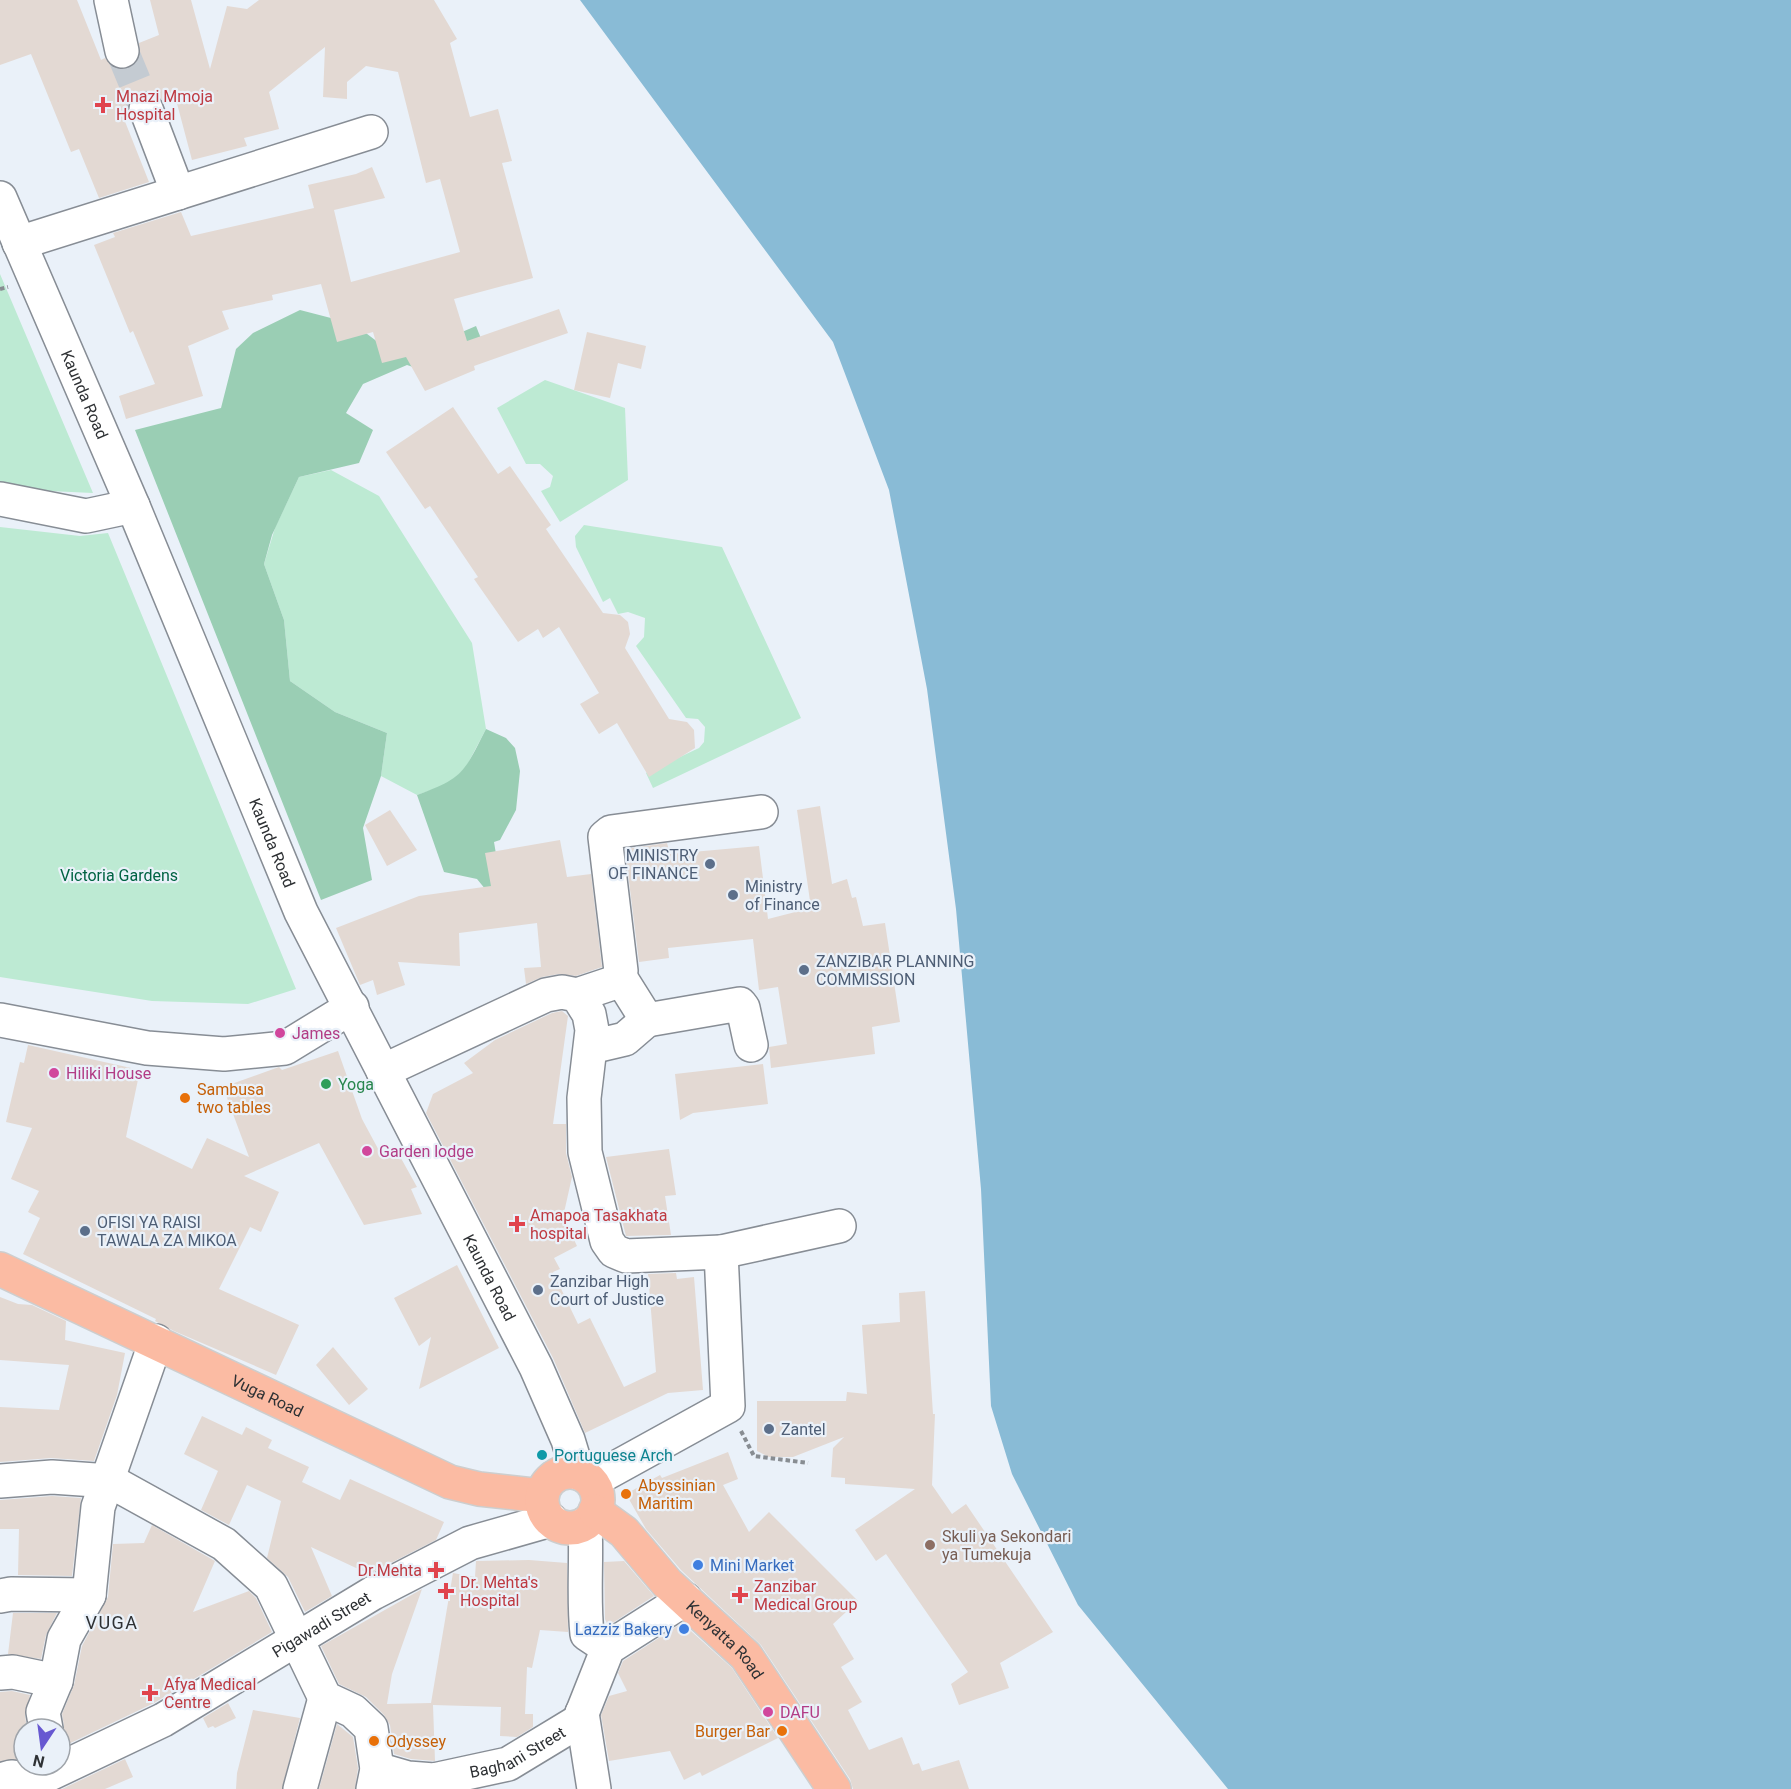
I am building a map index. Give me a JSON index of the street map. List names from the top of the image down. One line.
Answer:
{"streets":{"main road":["Vuga Road","Kenyatta Road"],"street":["Kaunda Road","Pigawadi Street","Baghani Street"]},"crossings":[["Kaunda Road","Vuga Road"],["Kaunda Road","Kenyatta Road"],["Kaunda Road","Baghani Street"],["Vuga Road","Pigawadi Street"],["Vuga Road","Kenyatta Road"]],"districts":["VUGA"],"parks":["Victoria Gardens"],"places":{"health":["Mnazi Mmoja Hospital","Amapoa Tasakhata hospital","Dr.Mehta","Dr. Mehta's Hospital","Zanzibar Medical Group","Afya Medical Centre"],"other":["MINISTRY OF FINANCE","Ministry of Finance","ZANZIBAR PLANNING COMMISSION","James","Hiliki House","Yoga","Sambusa two tables","Garden lodge","OFISI YA RAISI TAWALA ZA MIKOA","Zanzibar High Court of Justice","Zantel","Portuguese Arch","Abyssinian Maritim","Skuli ya Sekondari ya Tumekuja","Mini Market","Lazziz Bakery","DAFU","Burger Bar","Odyssey"]},"north":"bottom"}
